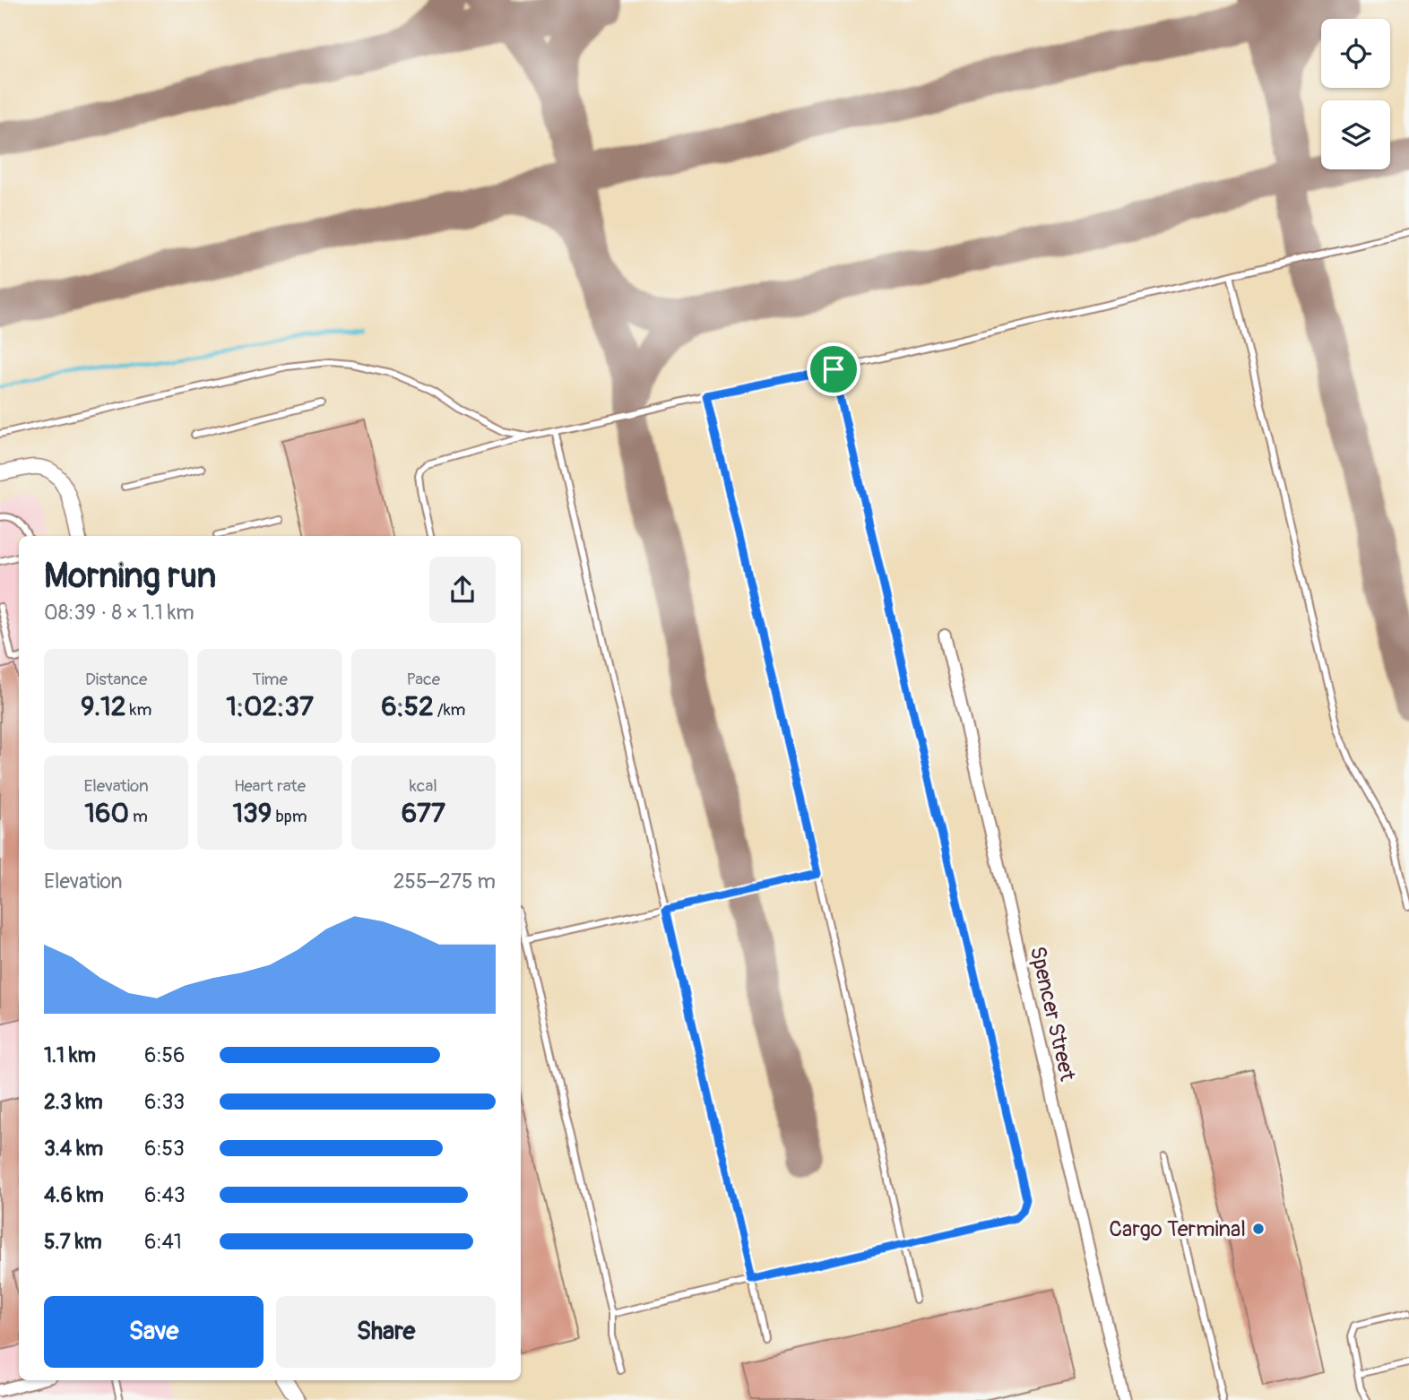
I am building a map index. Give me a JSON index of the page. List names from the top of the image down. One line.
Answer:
{"streets":{"street":["Spencer Street"]},"places":["Cargo Terminal"],"page":{"heading":["Morning run","08:39 · 8 × 1.1 km"],"stats":[["Distance","9.12 km"],["Time","1:02:37"],["Pace","6:52 /km"],["Elevation","160 m"],["Heart rate","139 bpm"],["kcal","677"]],"chart":["Elevation","255–275 m"],"list":[{"name":"1.1 km","note":"6:56"},{"name":"2.3 km","note":"6:33"},{"name":"3.4 km","note":"6:53"},{"name":"4.6 km","note":"6:43"},{"name":"5.7 km","note":"6:41"}],"buttons":["Save","Share"]}}
